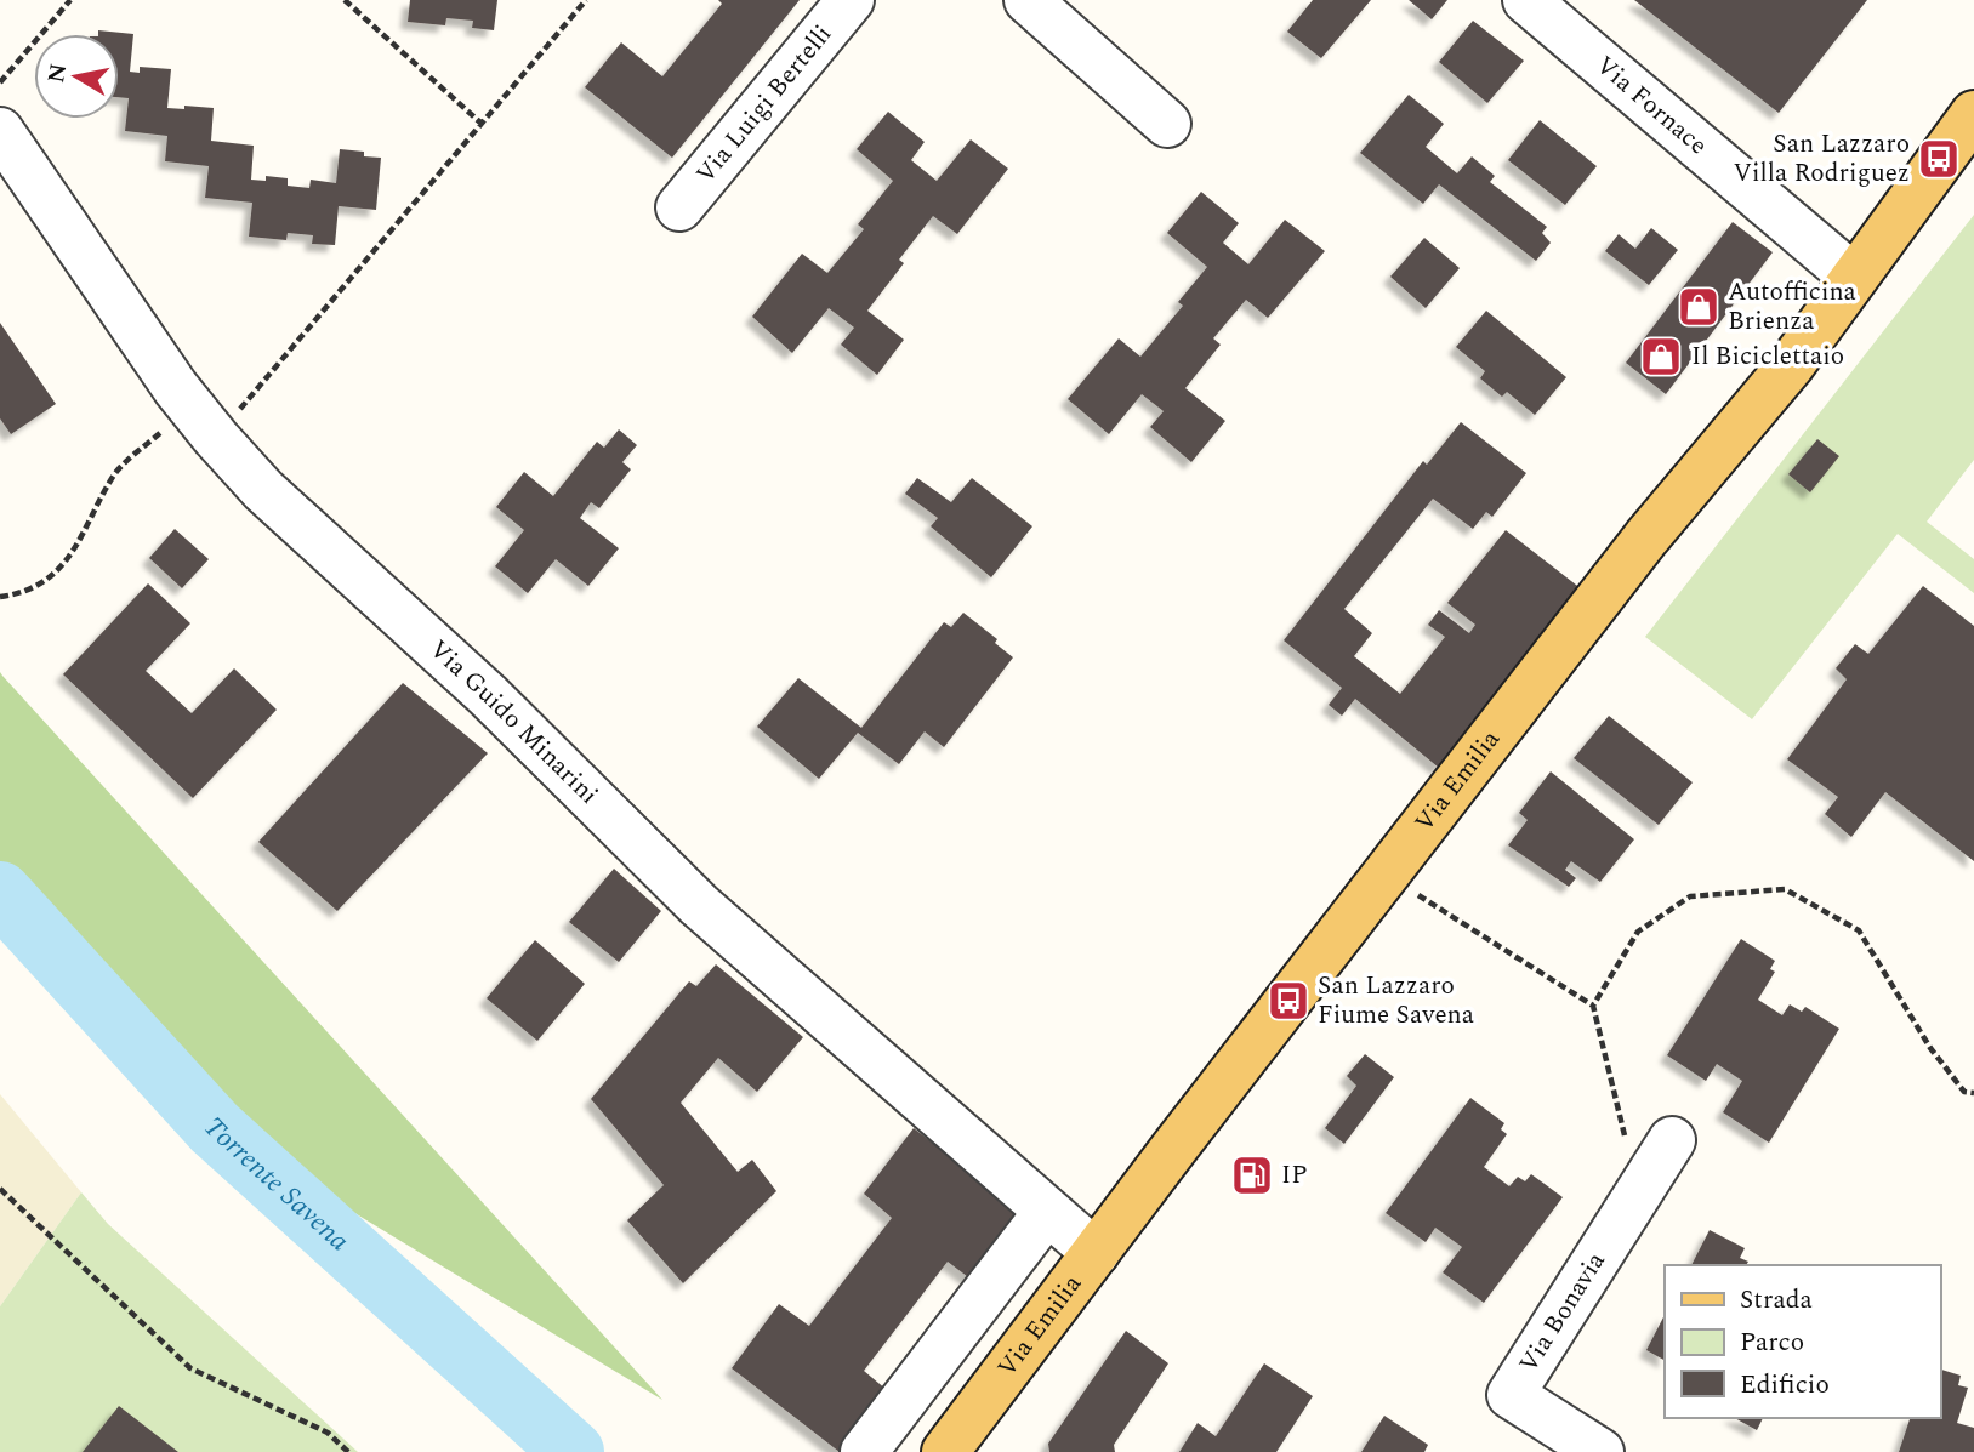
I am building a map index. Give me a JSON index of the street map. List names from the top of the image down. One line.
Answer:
{"streets":{"main road":["Via Emilia"],"street":["Via Luigi Bertelli","Via Fornace","Via Guido Minarini","Via Bonavia"]},"crossings":[["Via Fornace","Via Emilia"],["Via Guido Minarini","Via Emilia"]],"water":["Torrente Savena"],"places":{"bus stop":["San Lazzaro Villa Rodriguez","San Lazzaro Fiume Savena"],"shop":["Autofficina Brienza","Il Biciclettaio"],"fuel station":["IP"]},"legend":["Strada","Parco","Edificio"],"north":"left"}
